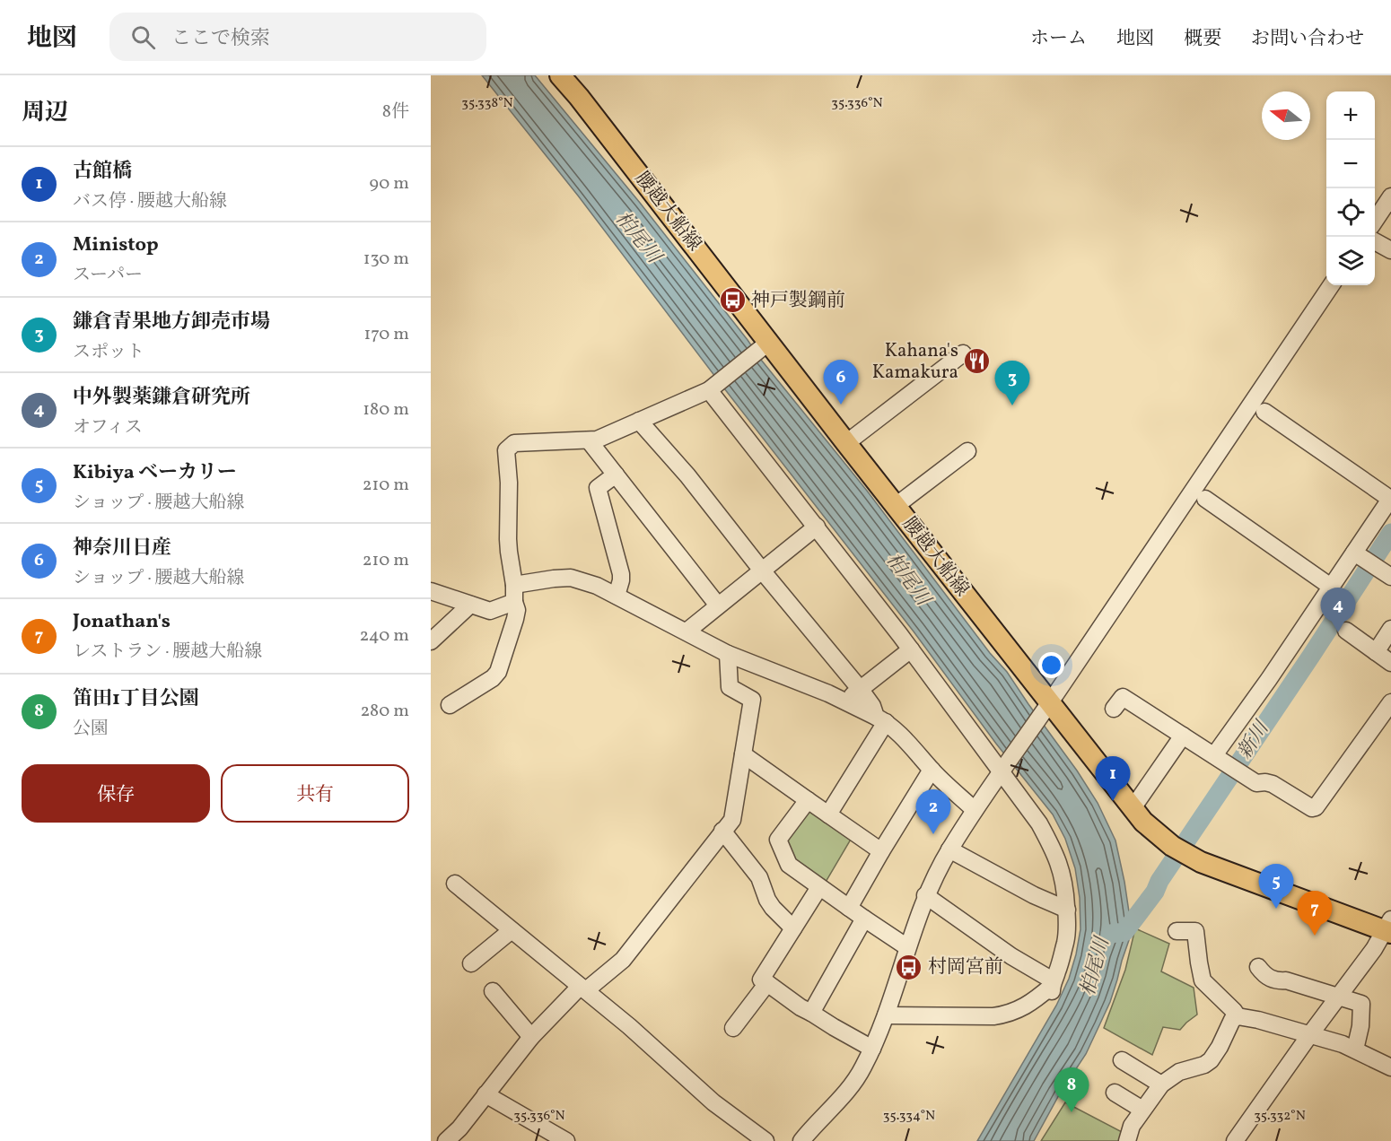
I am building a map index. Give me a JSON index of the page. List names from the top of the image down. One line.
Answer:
{"streets":{"main road":["腰越大船線"]},"water":["柏尾川","新川"],"places":{"bus stop":["神戸製鋼前","村岡宮前"],"restaurant":["Kahana's Kamakura"]},"north":"left","page":{"header":"地図","search":"ここで検索","nav":["ホーム","地図","概要","お問い合わせ"],"heading":["周辺","8件"],"map_buttons":["+","−"],"list":[{"mark":"1","name":"古館橋","note":"バス停 · 腰越大船線","value":"90 m"},{"mark":"2","name":"Ministop","note":"スーパー","value":"130 m"},{"mark":"3","name":"鎌倉青果地方卸売市場","note":"スポット","value":"170 m"},{"mark":"4","name":"中外製薬鎌倉研究所","note":"オフィス","value":"180 m"},{"mark":"5","name":"Kibiya ベーカリー","note":"ショップ · 腰越大船線","value":"210 m"},{"mark":"6","name":"神奈川日産","note":"ショップ · 腰越大船線","value":"210 m"},{"mark":"7","name":"Jonathan's","note":"レストラン · 腰越大船線","value":"240 m"},{"mark":"8","name":"笛田1丁目公園","note":"公園","value":"280 m"}],"pins":["6","3","4","1","2","5","7","8"],"buttons":["保存","共有"]},"coordinates":["35.338°N","35.336°N","35.334°N","35.332°N"]}
